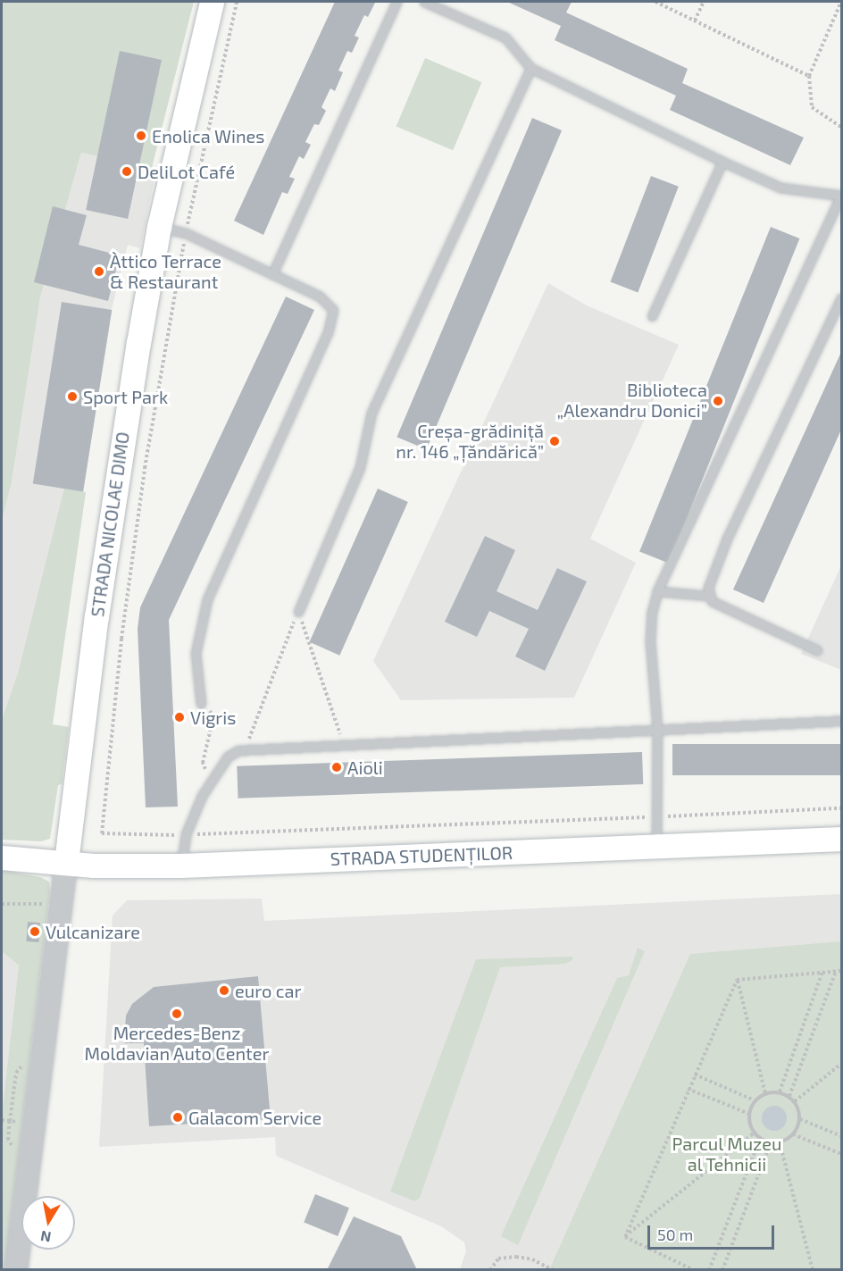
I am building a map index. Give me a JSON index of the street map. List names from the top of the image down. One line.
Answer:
{"streets":{"main road":["STRADA NICOLAE DIMO","STRADA STUDENȚILOR"]},"crossings":[["STRADA NICOLAE DIMO","STRADA STUDENȚILOR"]],"parks":["Parcul Muzeu al Tehnicii"],"places":["Enolica Wines","DeliLot Café","Àttico Terrace & Restaurant","Sport Park","Biblioteca „Alexandru Donici”","Creșa-grădiniță nr. 146 „Țăndărică”","Vigris","Aioli","Vulcanizare","euro car","Mercedes-Benz Moldavian Auto Center","Galacom Service"],"scale_bar":"50 m","north":"bottom"}
